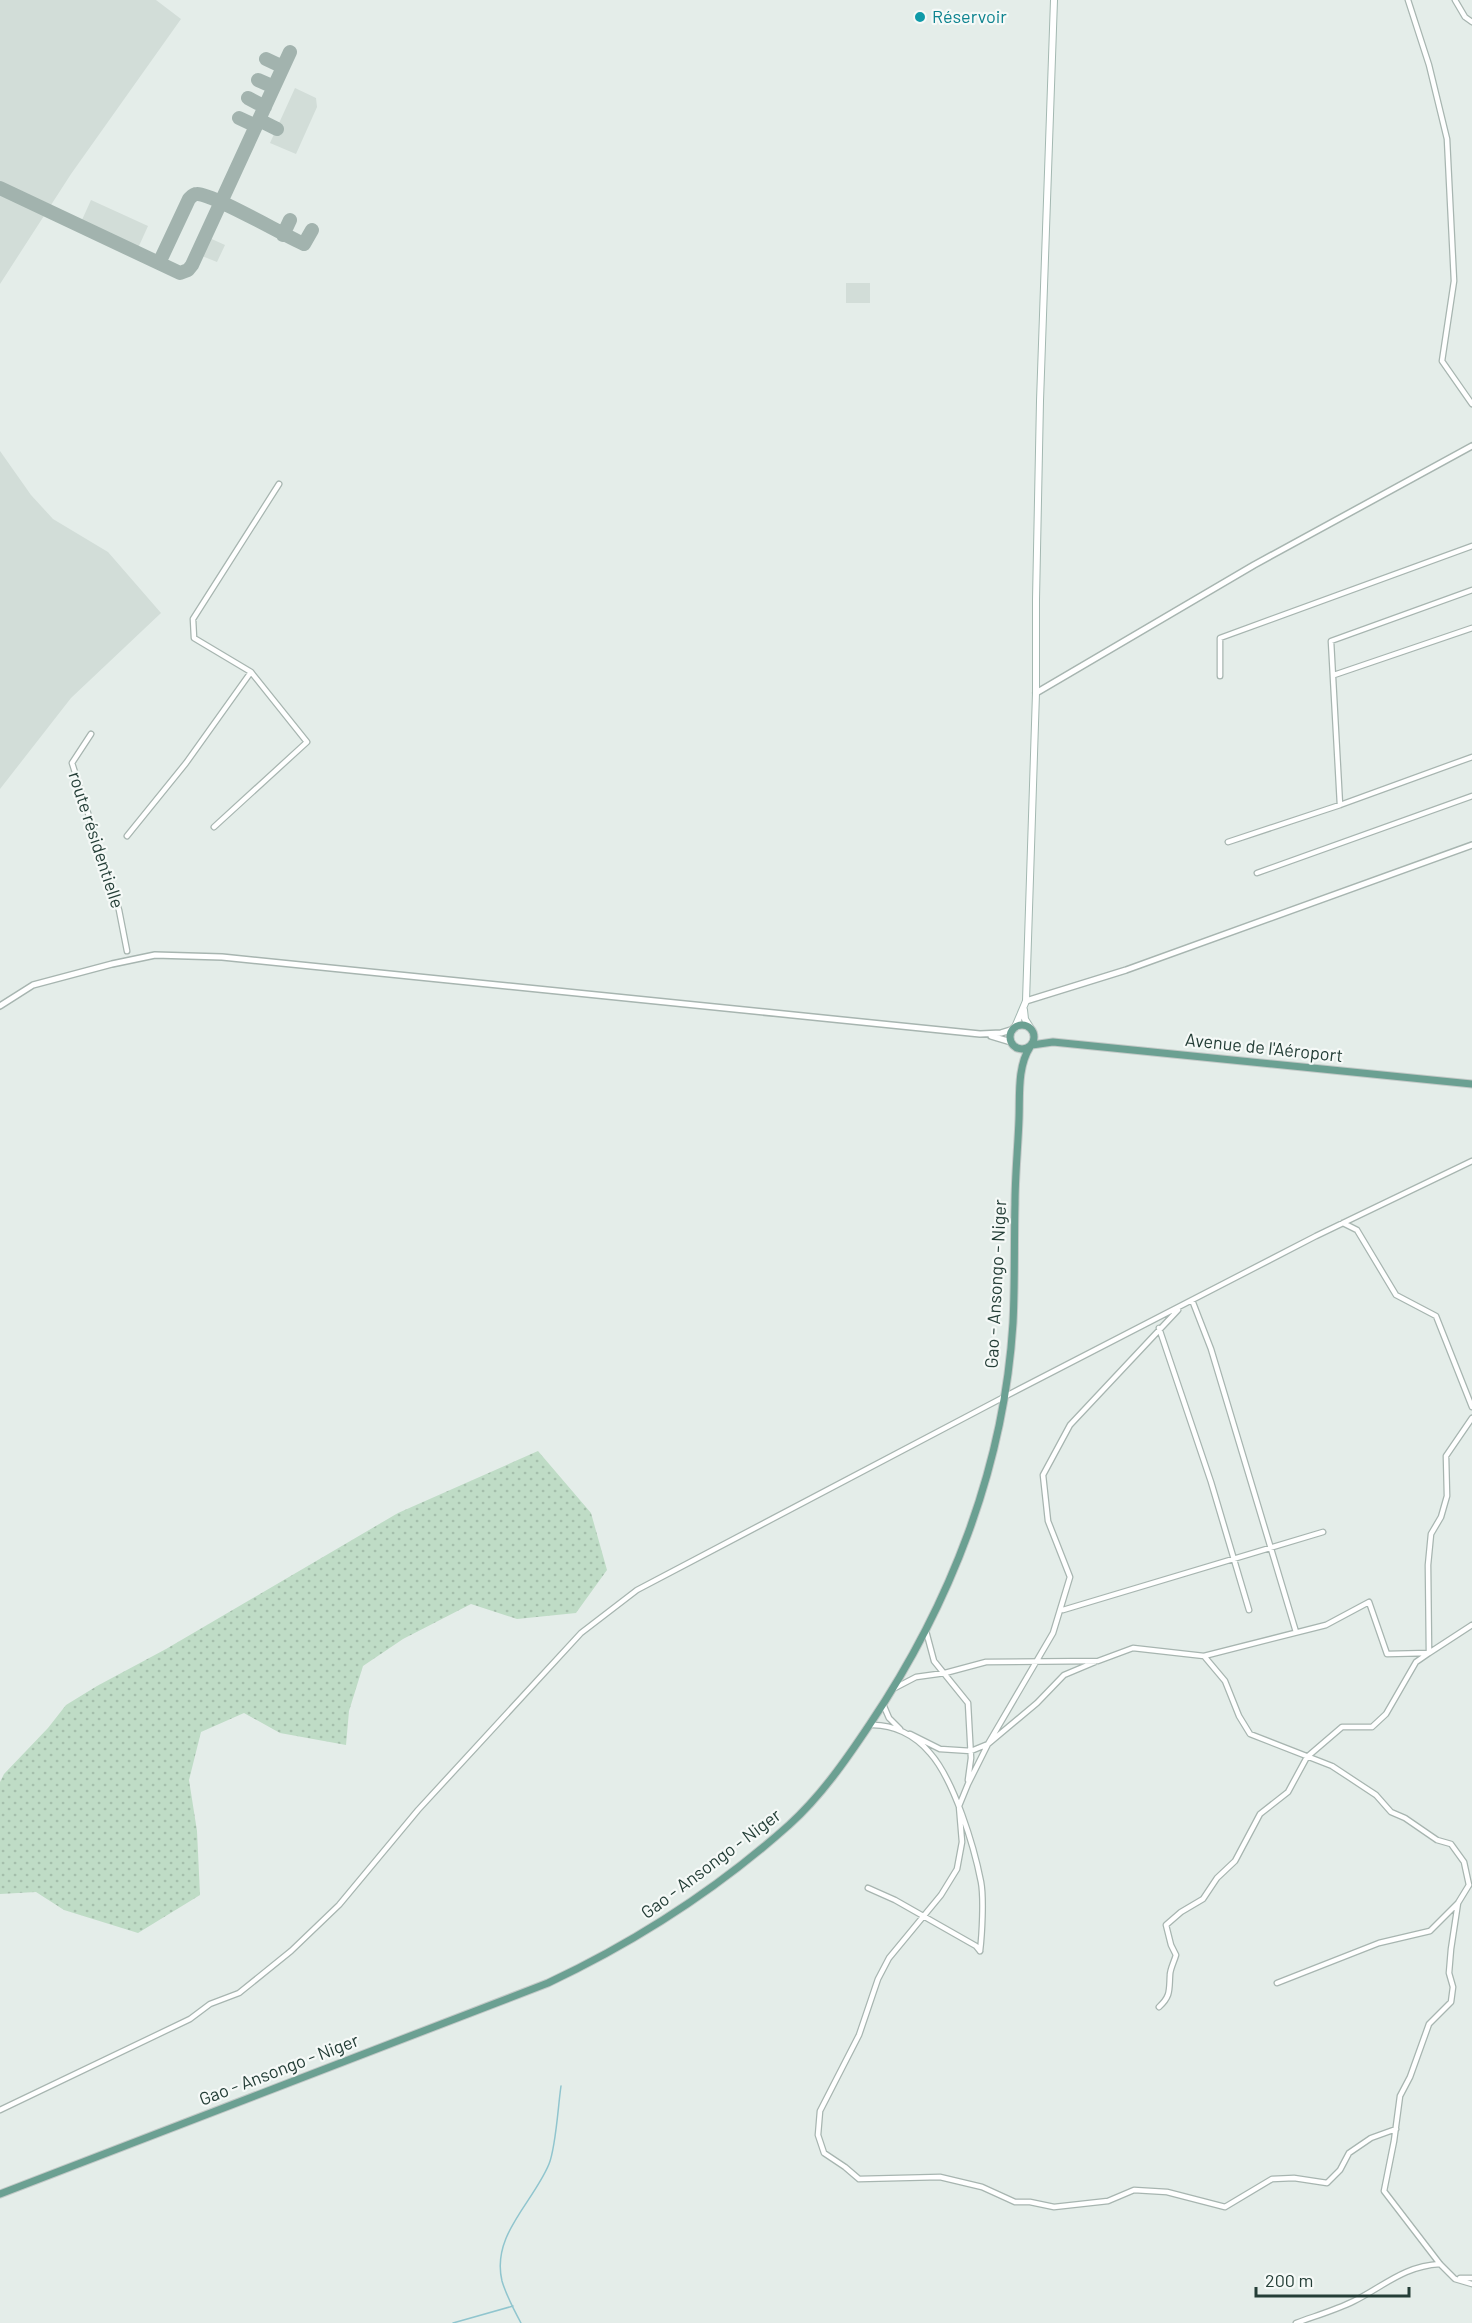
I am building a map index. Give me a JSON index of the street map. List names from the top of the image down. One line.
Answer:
{"streets":{"main road":["Avenue de l'Aéroport","Gao - Ansongo - Niger"],"street":["route résidentielle"]},"places":["Réservoir"],"scale_bar":"200 m"}
